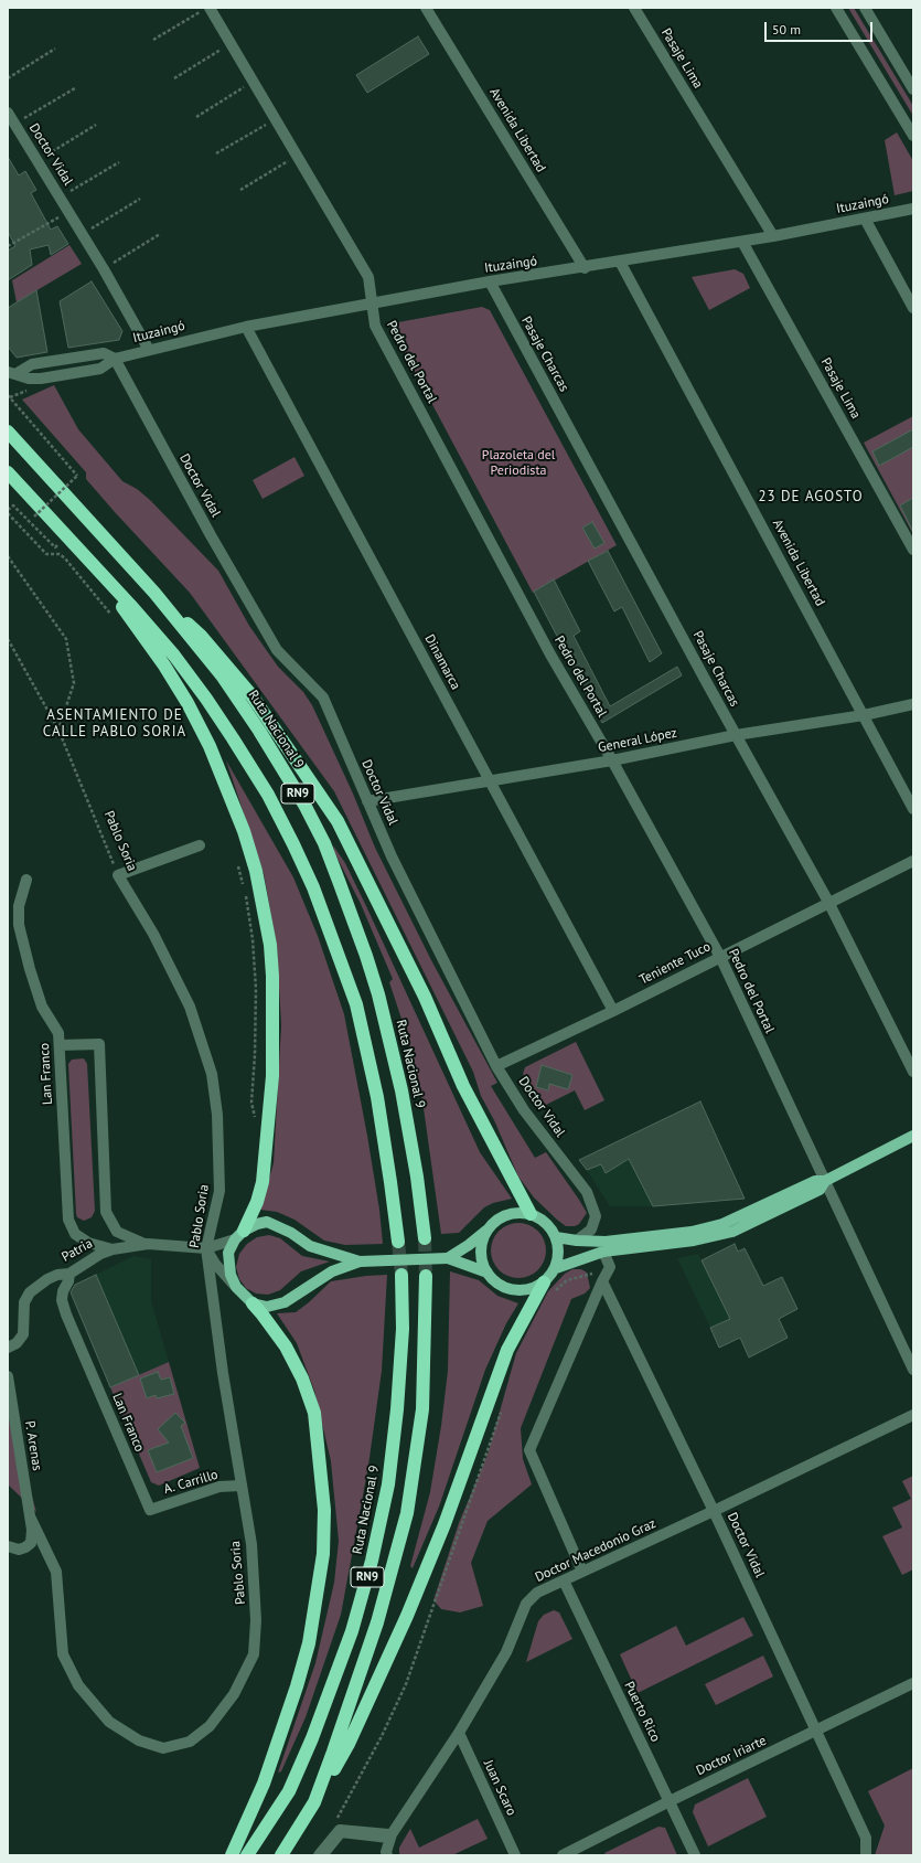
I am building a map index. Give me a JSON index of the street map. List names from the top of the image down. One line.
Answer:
{"streets":{"highway":["Ruta Nacional 9","RN9"],"street":["Pasaje Lima","Avenida Libertad","Doctor Vidal","Ituzaingó","Pasaje Charcas","Pedro del Portal","Dinamarca","General López","Pablo Soria","Teniente Tuco","Lan Franco","Patria","P. Arenas","A. Carrillo","Doctor Macedonio Graz","Puerto Rico","Doctor Iriarte","Juan Scaro"]},"crossings":[["Pasaje Lima","Ituzaingó"],["Avenida Libertad","Ituzaingó"],["Avenida Libertad","General López"],["Doctor Vidal","Ituzaingó"],["Doctor Vidal","General López"],["Doctor Vidal","Teniente Tuco"],["Doctor Vidal","Doctor Macedonio Graz"],["Doctor Vidal","Doctor Iriarte"],["Ituzaingó","Pasaje Charcas"],["Ituzaingó","Pedro del Portal"],["Ituzaingó","Dinamarca"],["Pasaje Charcas","General López"],["Pasaje Charcas","Teniente Tuco"],["Pedro del Portal","General López"],["Pedro del Portal","Teniente Tuco"],["Dinamarca","General López"],["Dinamarca","Teniente Tuco"],["Pablo Soria","Patria"],["Pablo Soria","P. Arenas"],["Pablo Soria","A. Carrillo"],["Lan Franco","Patria"],["Lan Franco","A. Carrillo"],["Doctor Macedonio Graz","Puerto Rico"],["Doctor Macedonio Graz","Juan Scaro"],["Puerto Rico","Doctor Iriarte"]],"districts":["23 DE AGOSTO","ASENTAMIENTO DE CALLE PABLO SORIA"],"parks":["Plazoleta del Periodista"],"scale_bar":"50 m"}
